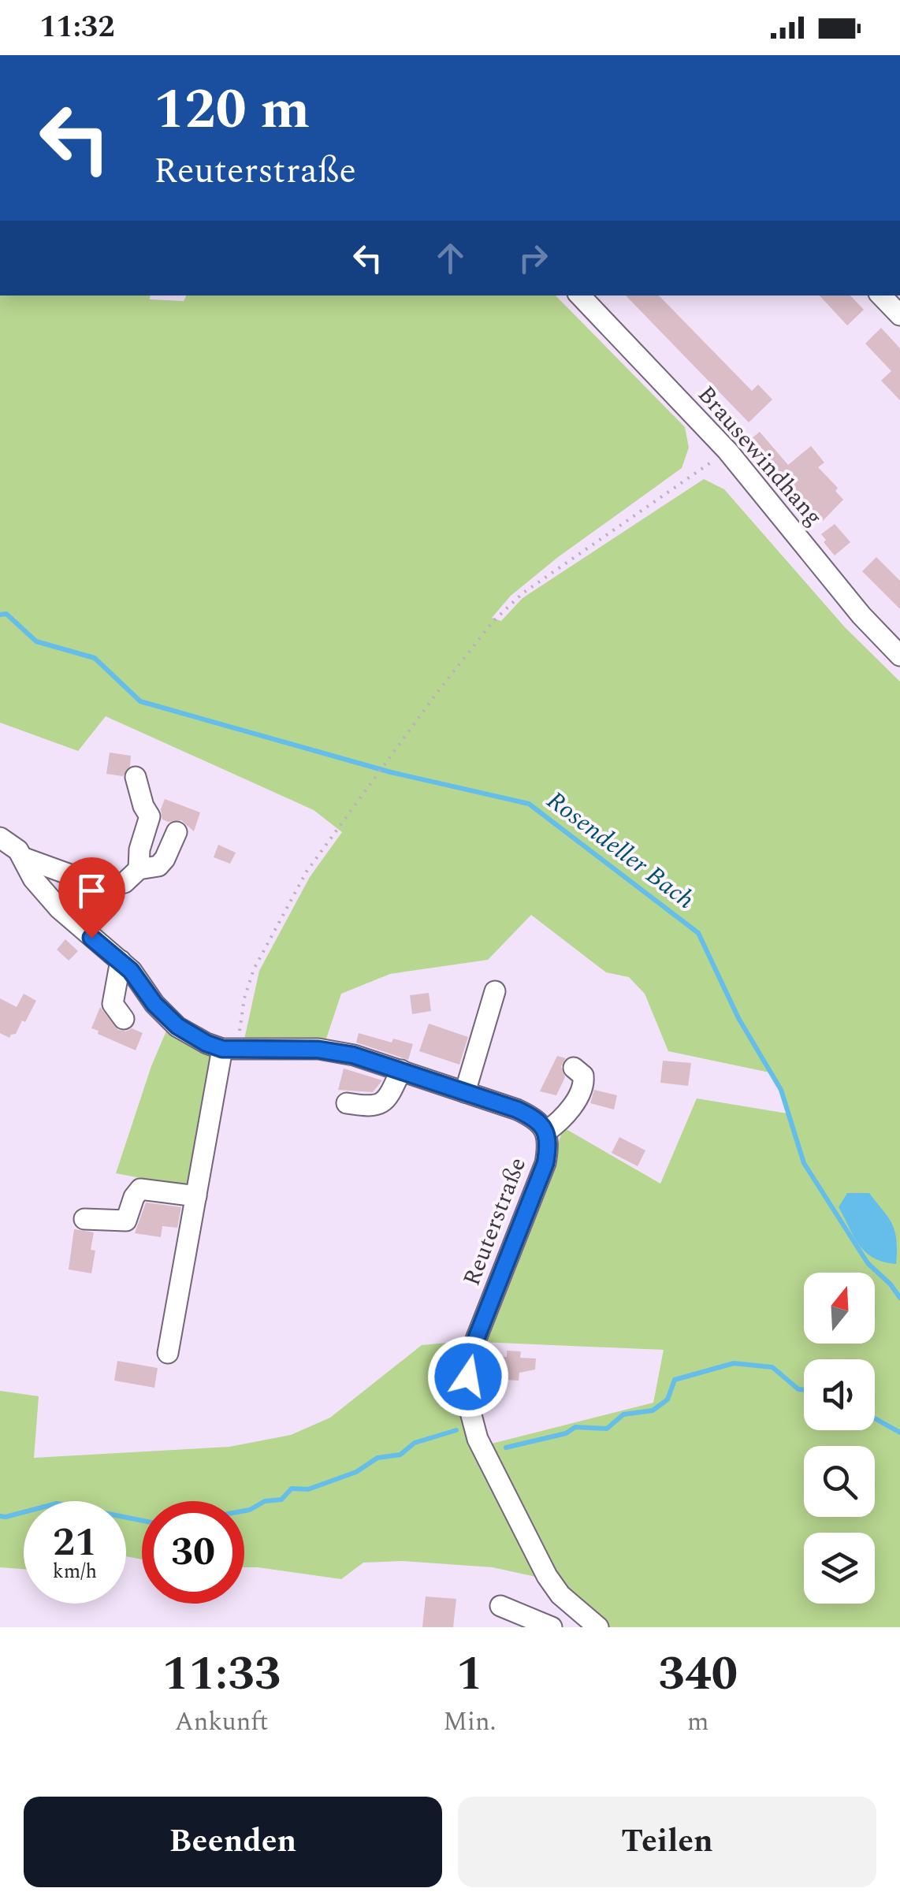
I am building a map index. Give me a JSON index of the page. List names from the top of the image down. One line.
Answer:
{"streets":{"street":["Brausewindhang","Reuterstraße"]},"water":["Rosendeller Bach"],"north":"top","page":{"status":"11:32","turn":["120 m","Reuterstraße"],"speed":"21 km/h","limit":"30","eta":["11:33","Ankunft","1","Min.","340","m"],"buttons":["Beenden","Teilen"]}}
